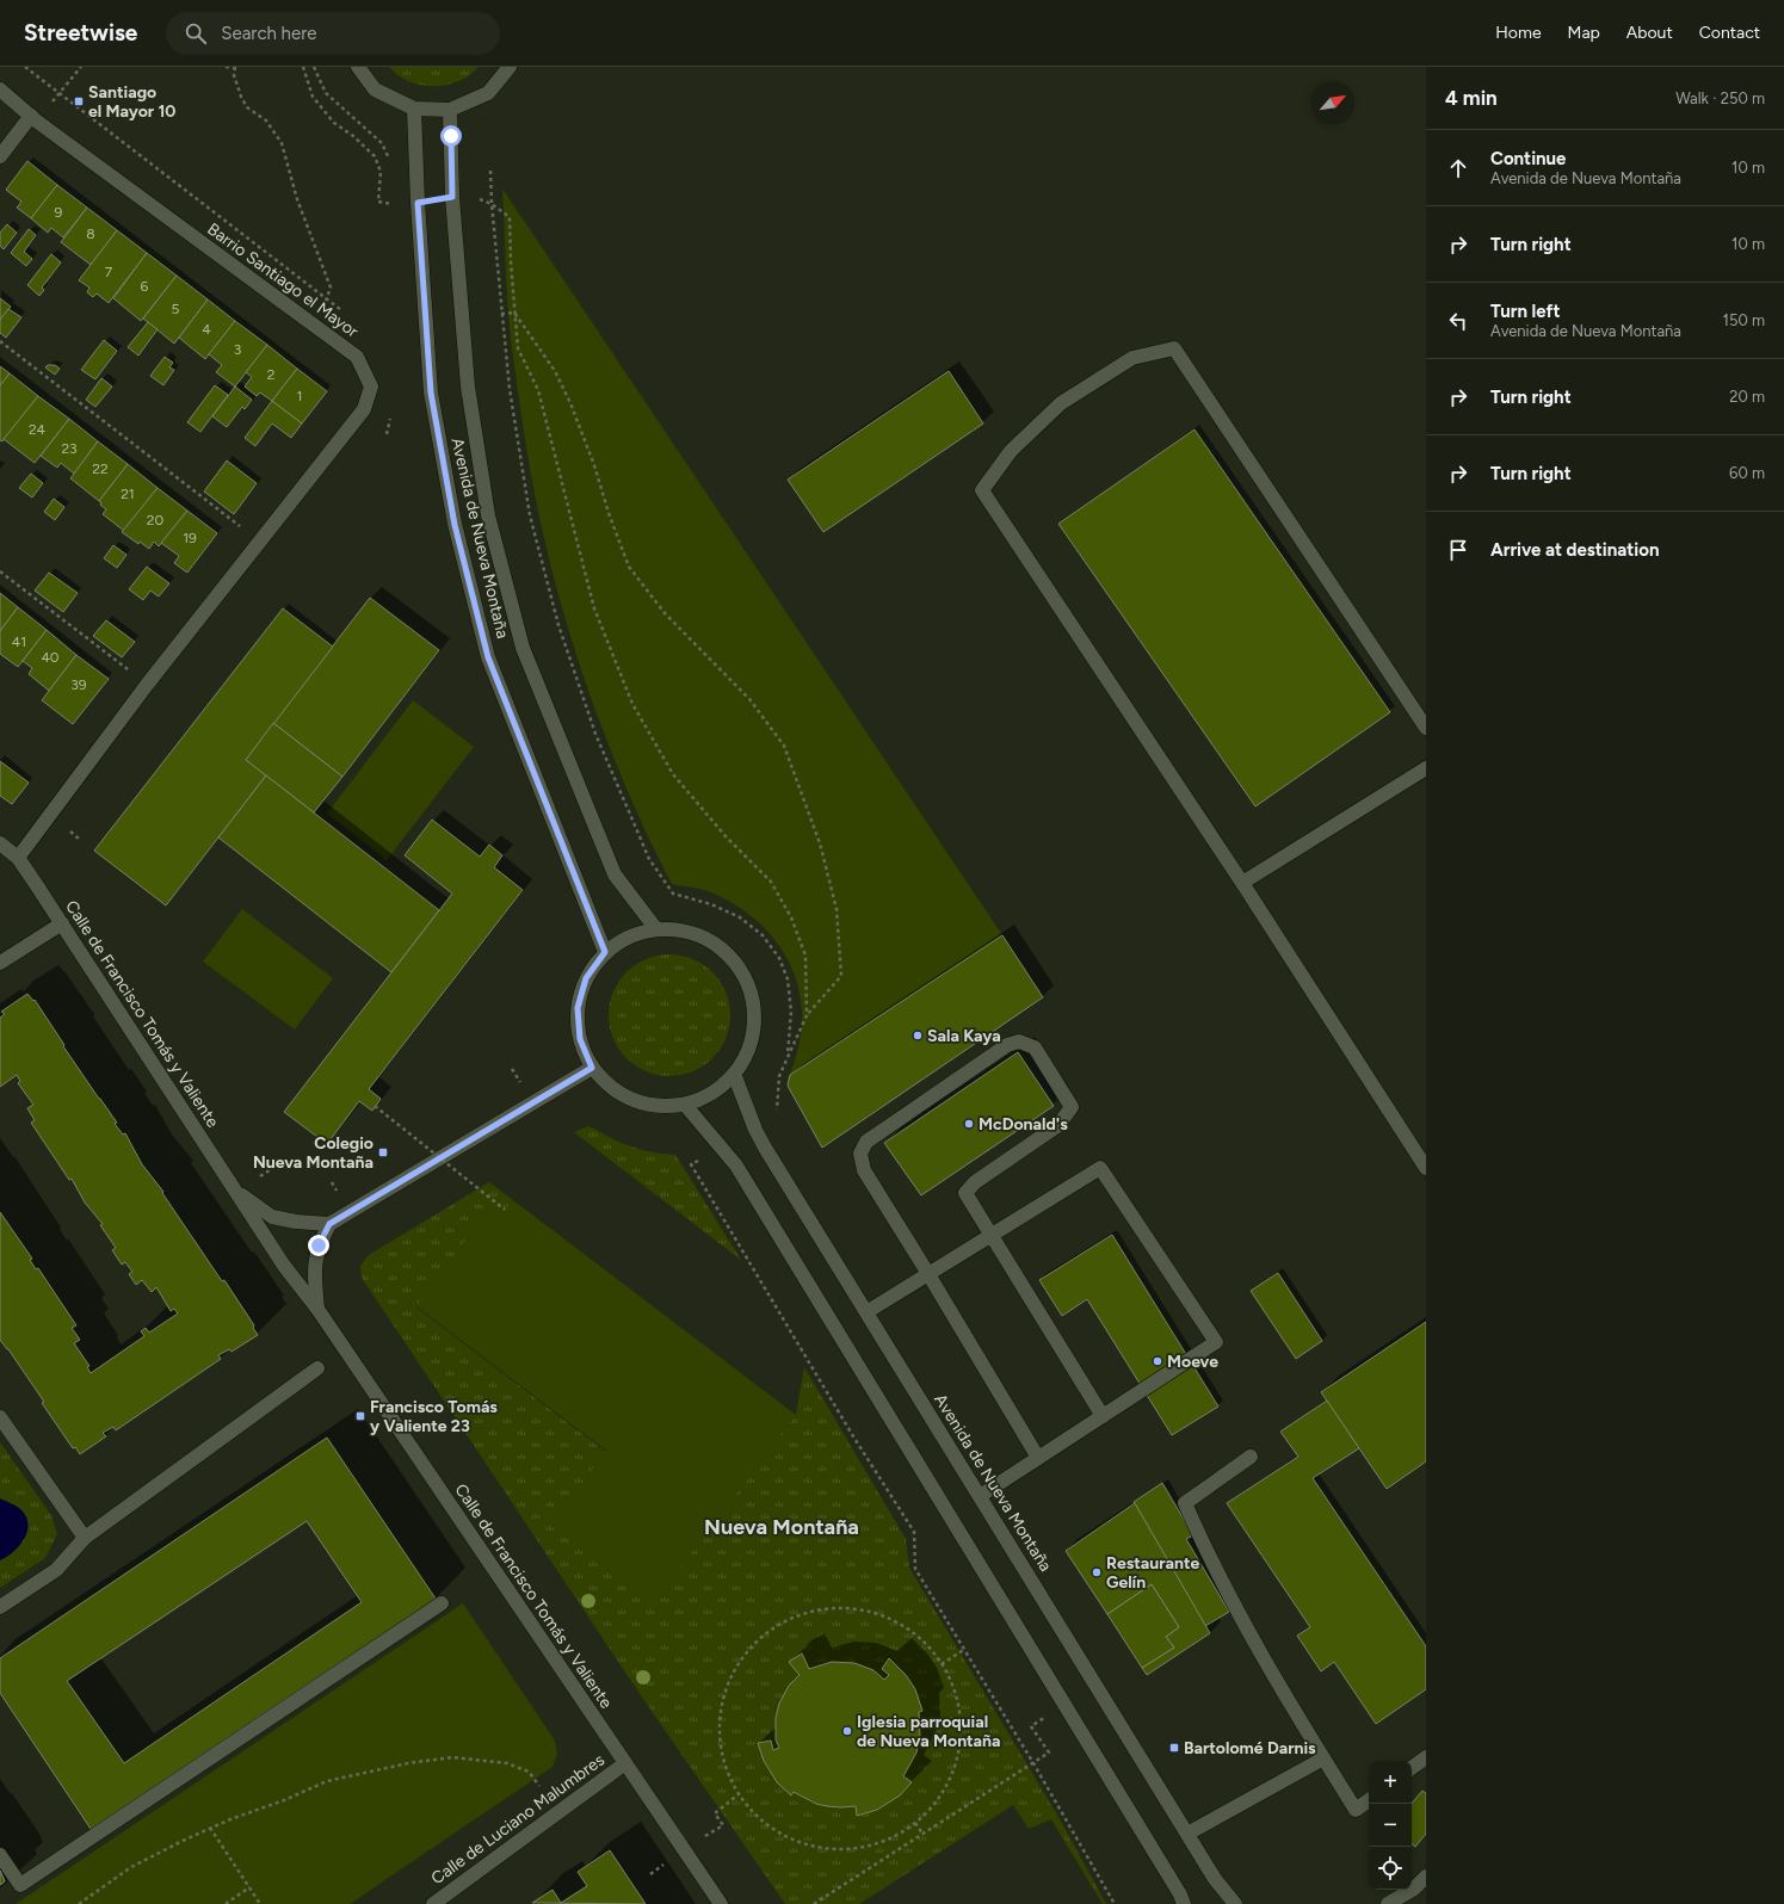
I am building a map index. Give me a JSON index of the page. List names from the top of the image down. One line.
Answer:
{"streets":{"main road":["Barrio Santiago el Mayor","Avenida de Nueva Montaña","Calle de Francisco Tomás y Valiente","Calle de Luciano Malumbres"]},"crossings":[["Barrio Santiago el Mayor","Calle de Francisco Tomás y Valiente"],["Calle de Francisco Tomás y Valiente","Calle de Luciano Malumbres"]],"districts":["Nueva Montaña"],"places":{"transit":["Santiago el Mayor 10","Colegio Nueva Montaña","Francisco Tomás y Valiente 23","Bartolomé Darnis"],"other":["Sala Kaya","McDonald's","Moeve","Restaurante Gelín","Iglesia parroquial de Nueva Montaña"]},"house_numbers":["9","8","7","6","5","4","3","2","1","24","23","22","21","20","19","41","40","39"],"north":"top right","page":{"header":"Streetwise","search":"Search here","nav":["Home","Map","About","Contact"],"heading":["4 min","Walk · 250 m"],"list":[["Continue","Avenida de Nueva Montaña","10 m"],["Turn right","10 m"],["Turn left","Avenida de Nueva Montaña","150 m"],["Turn right","20 m"],["Turn right","60 m"],"Arrive at destination"],"map_buttons":["+","−"]}}
